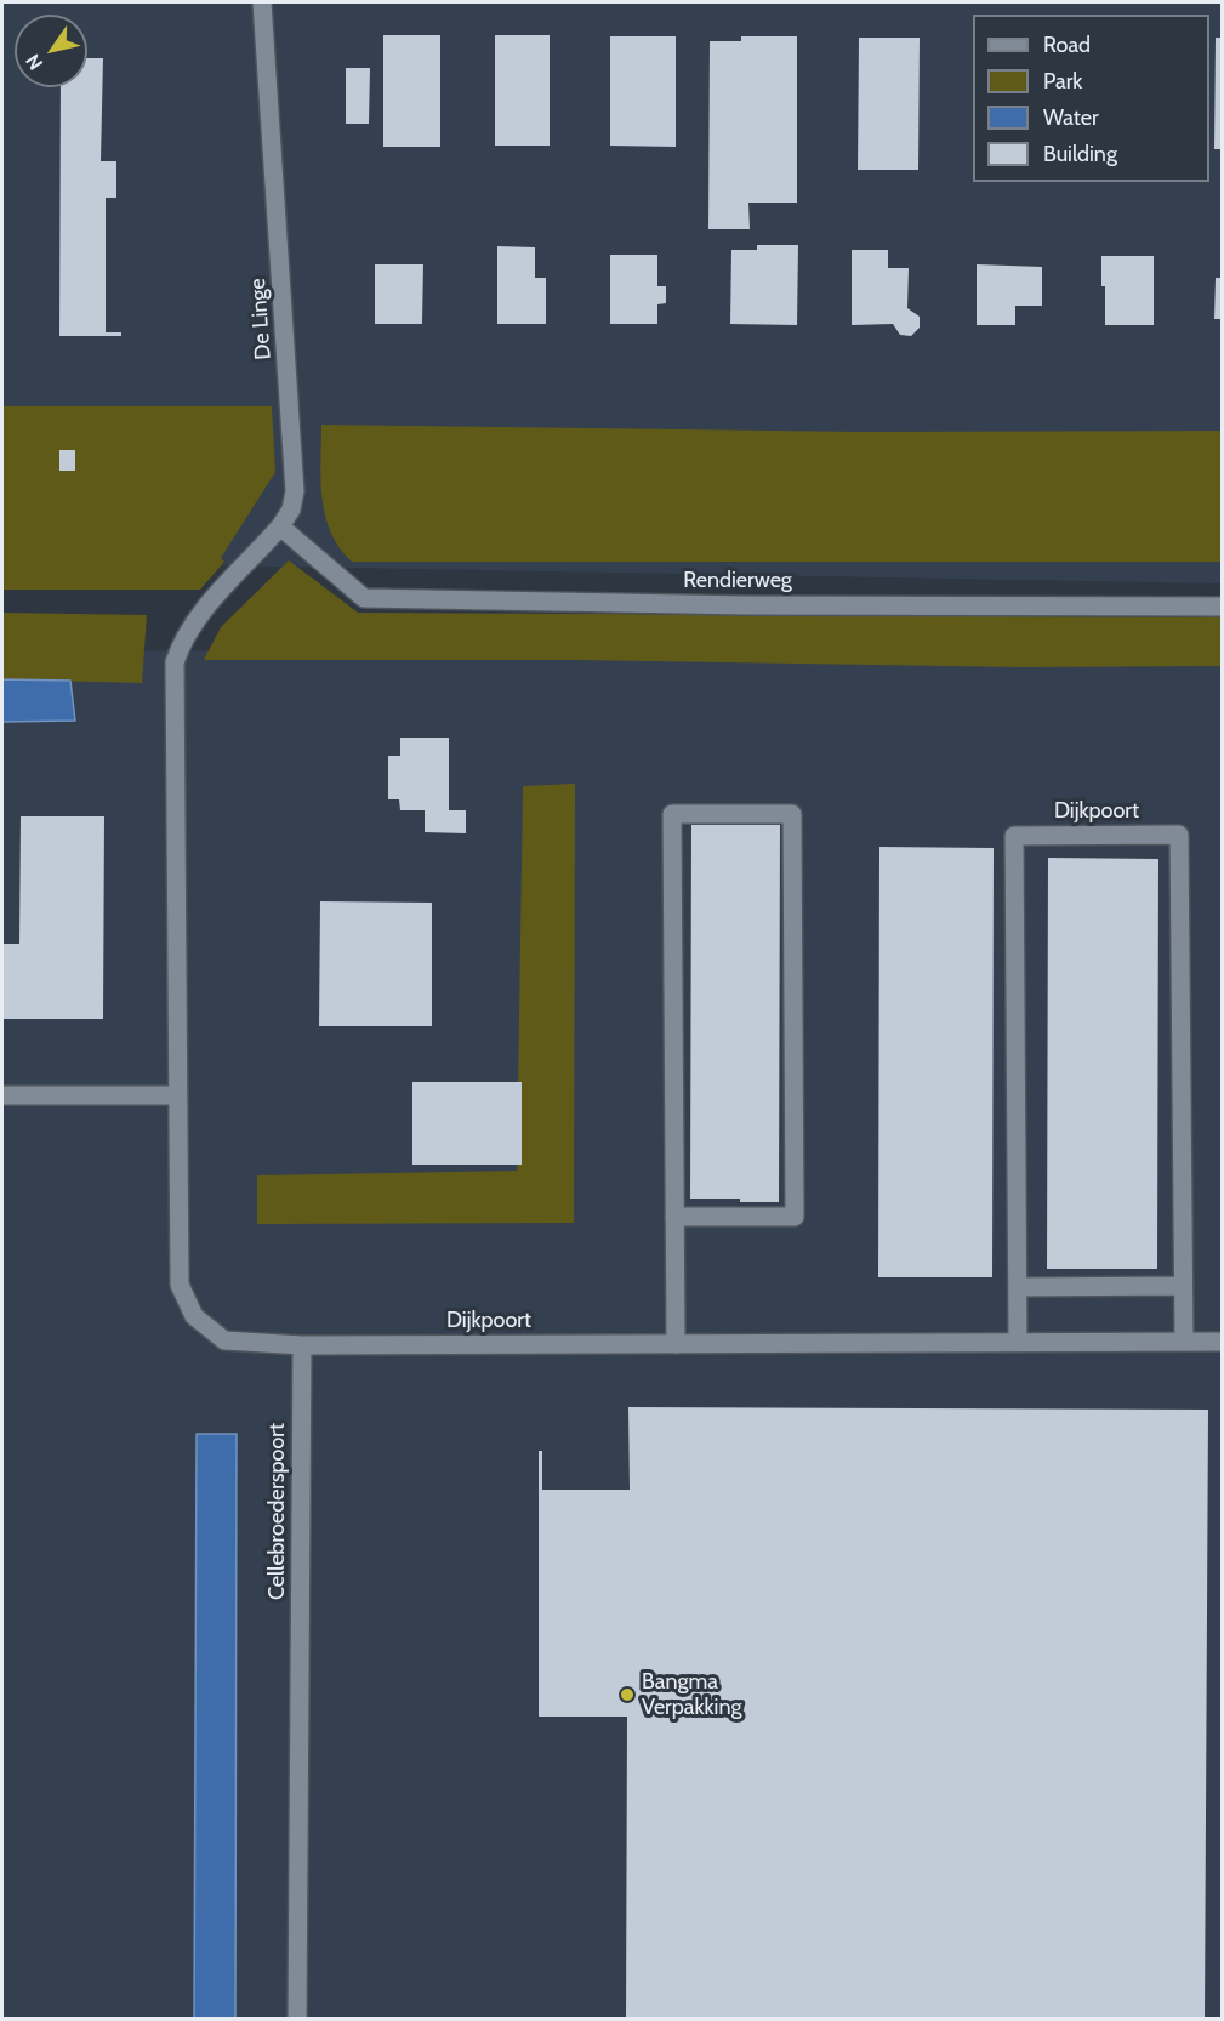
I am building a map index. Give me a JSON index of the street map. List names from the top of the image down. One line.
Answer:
{"streets":{"street":["De Linge","Rendierweg","Dijkpoort","Cellebroederspoort"]},"crossings":[["De Linge","Rendierweg"],["Dijkpoort","Cellebroederspoort"]],"places":["Bangma Verpakking"],"legend":["Road","Park","Water","Building"],"north":"bottom left"}
